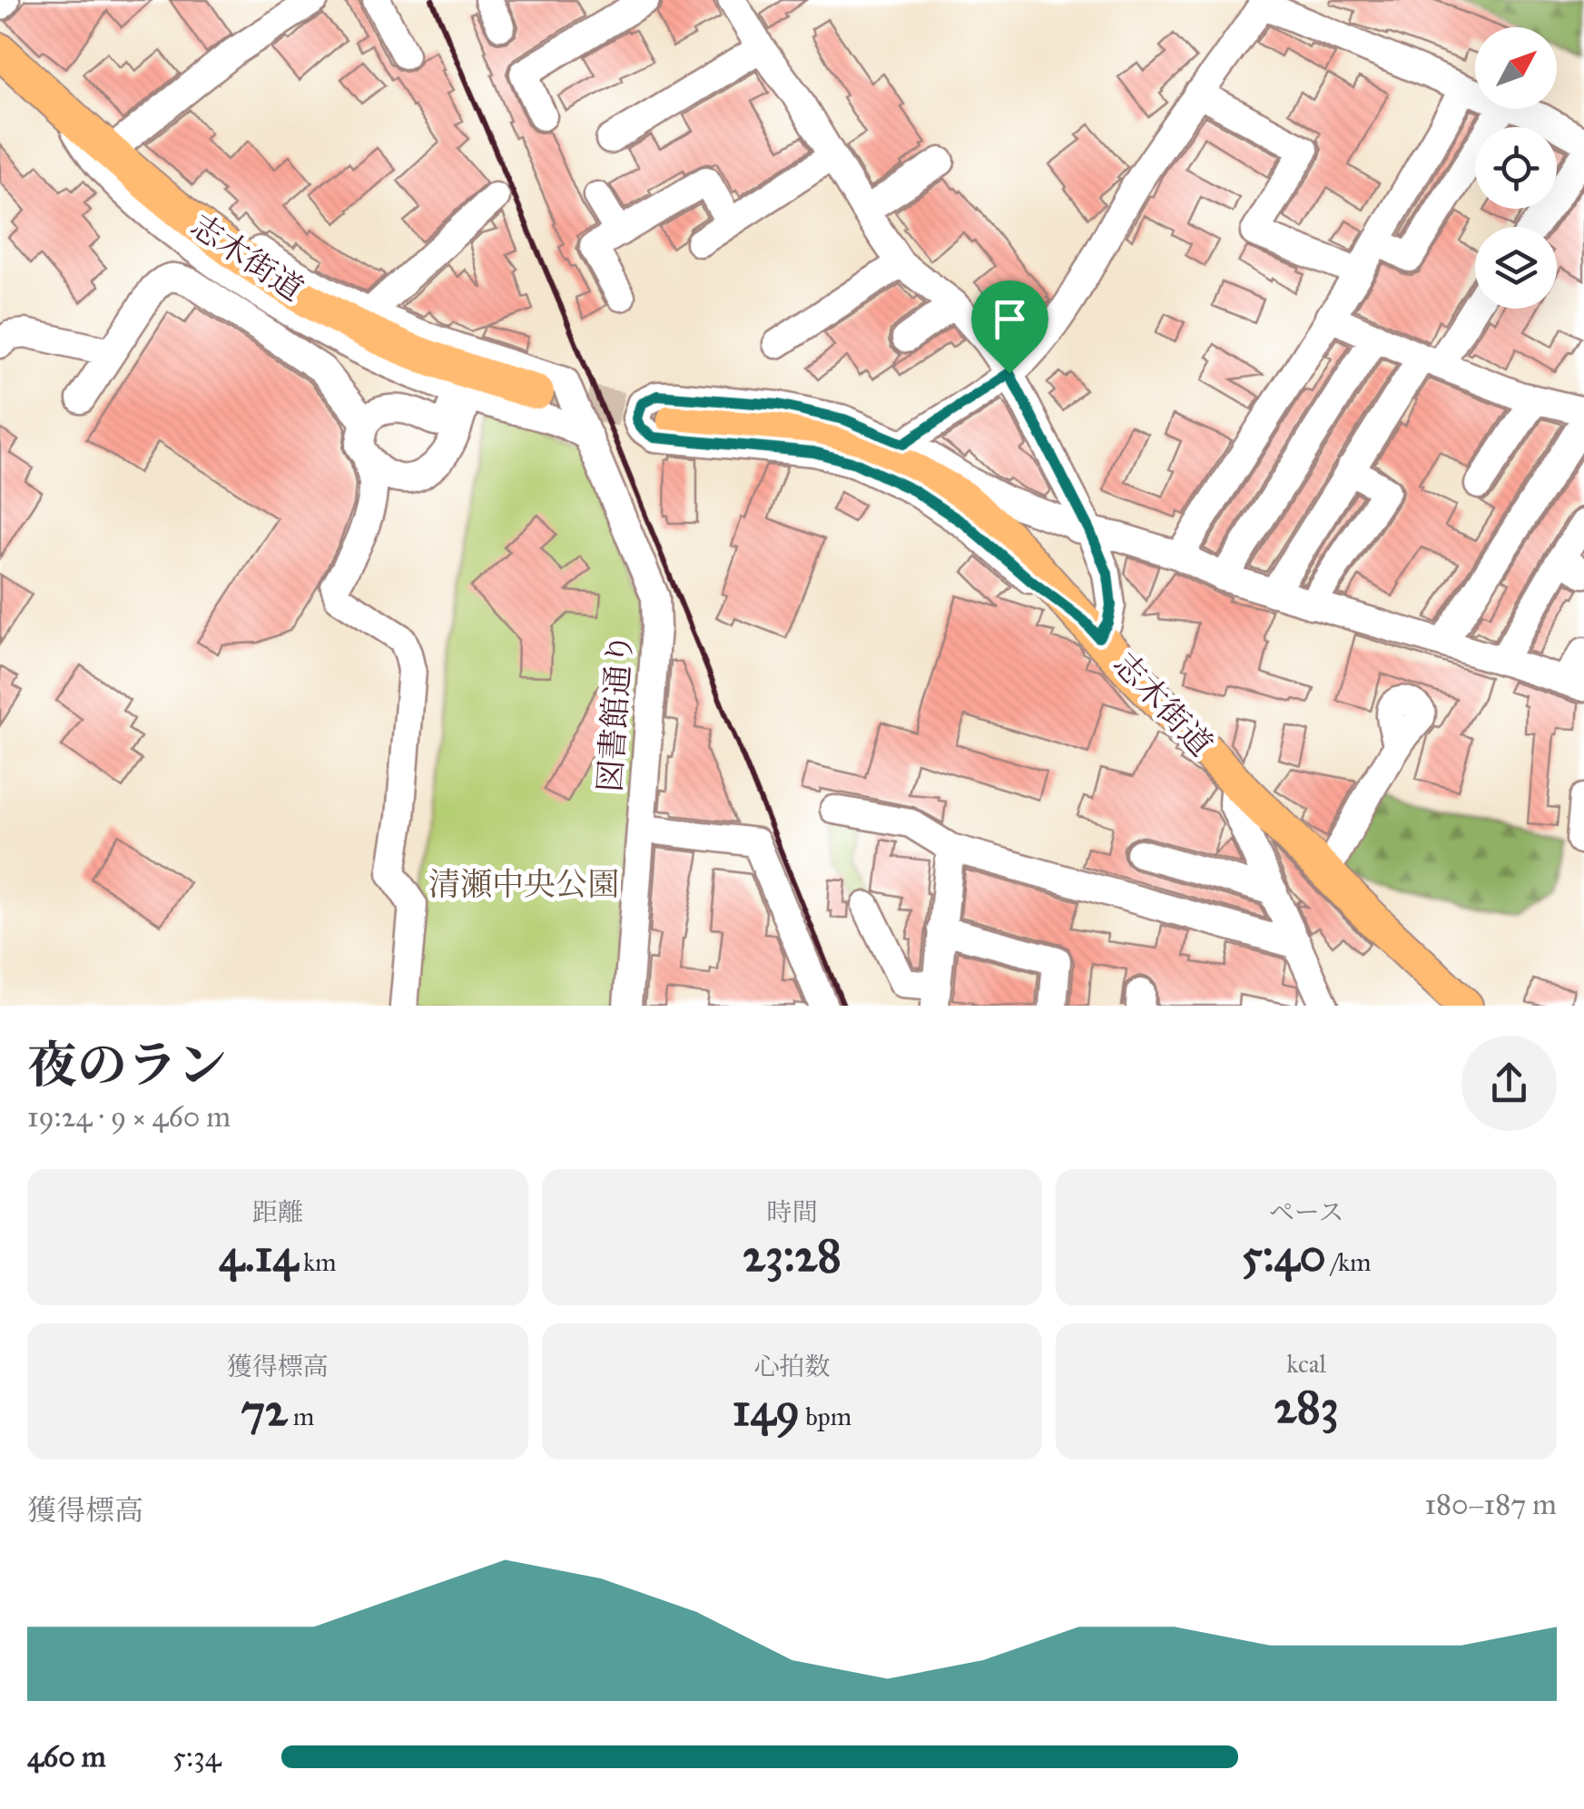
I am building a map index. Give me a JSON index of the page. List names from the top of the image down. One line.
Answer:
{"streets":{"main road":["志木街道"],"street":["図書館通り"]},"crossings":[["志木街道","図書館通り"]],"parks":["清瀬中央公園"],"north":"top right","page":{"heading":["夜のラン","19:24 · 9 × 460 m"],"stats":[["距離","4.14 km"],["時間","23:28"],["ペース","5:40 /km"],["獲得標高","72 m"],["心拍数","149 bpm"],["kcal","283"]],"chart":["獲得標高","180–187 m"],"list":[{"name":"460 m","note":"5:34"}]}}
